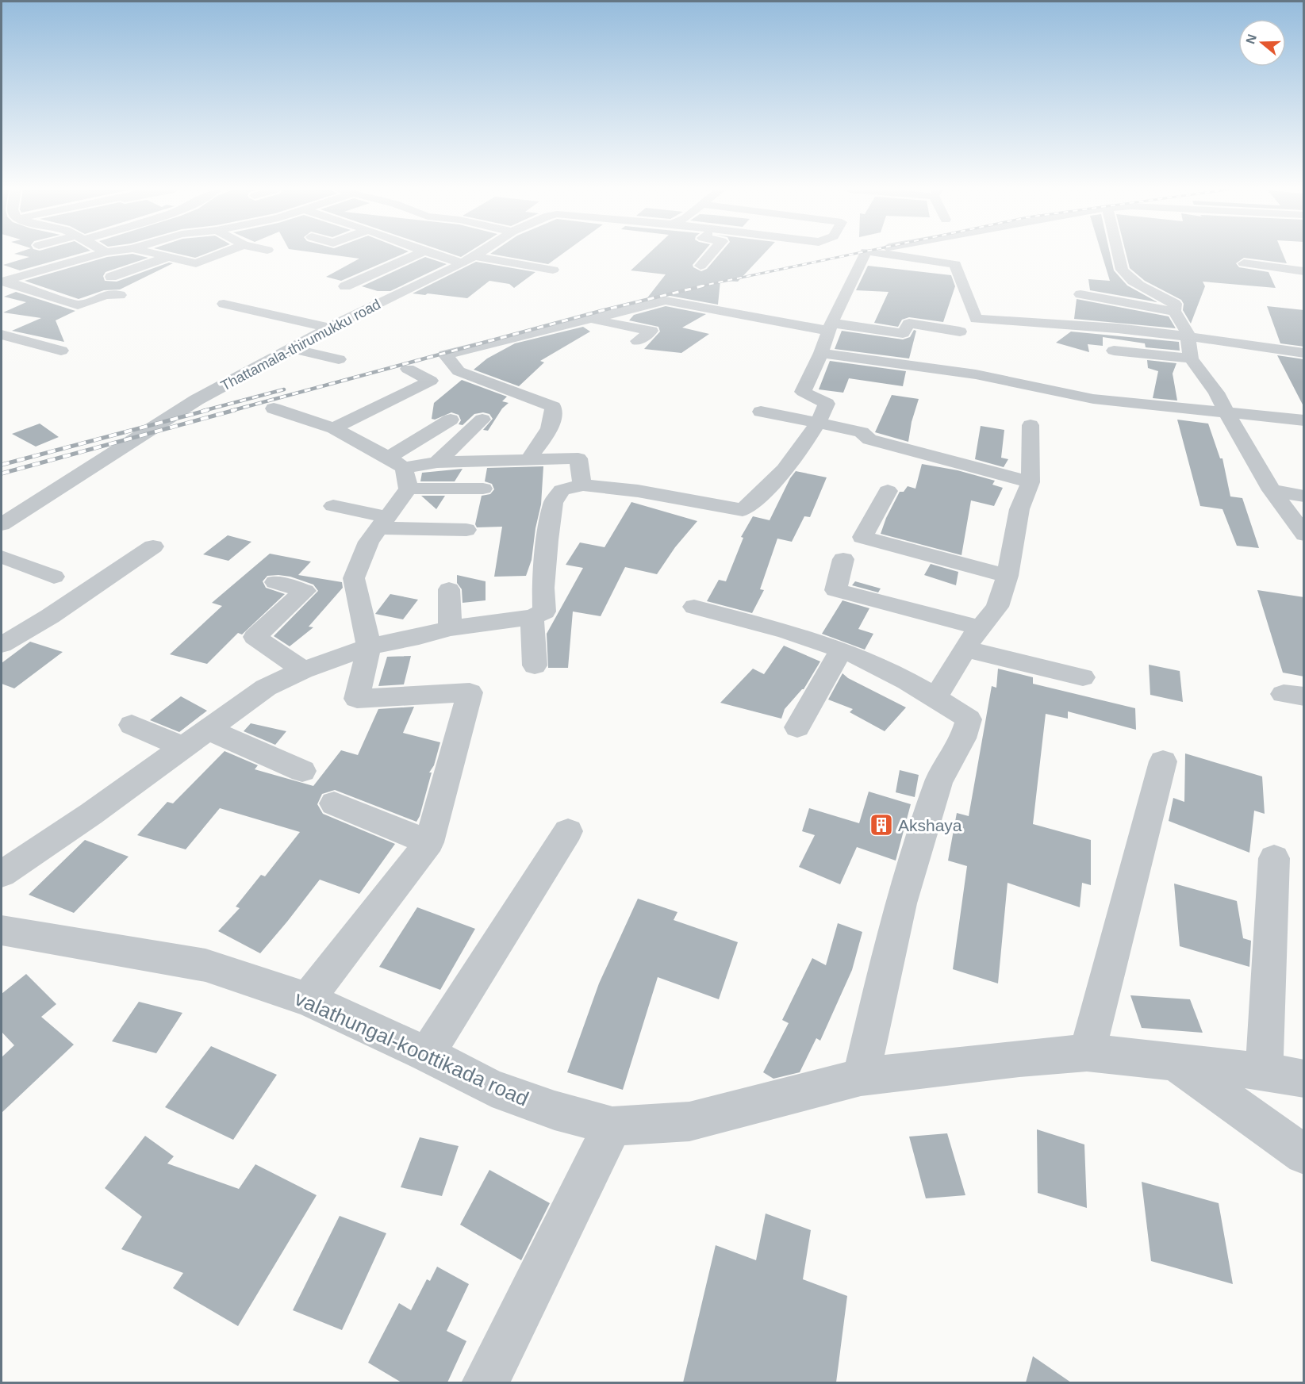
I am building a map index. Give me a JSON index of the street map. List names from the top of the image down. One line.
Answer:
{"streets":{"street":["Thattamala-thirumukku road","valathungal-koottikada road"]},"places":{"building":["Akshaya"]},"north":"left"}
